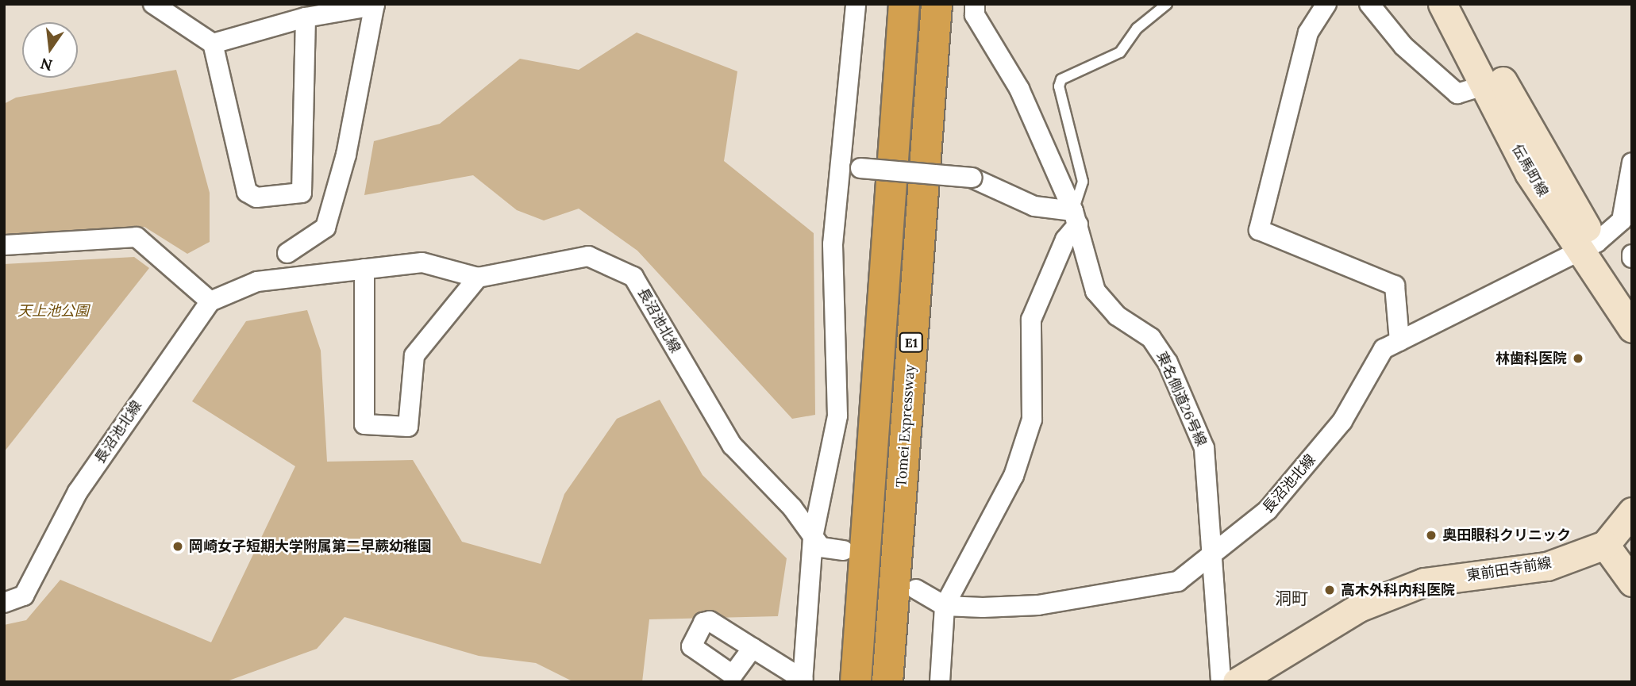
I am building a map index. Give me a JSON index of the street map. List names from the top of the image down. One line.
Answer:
{"streets":{"highway":["E1","Tomei Expressway"],"street":["伝馬町線","長沼池北線","東名側道26号線","東前田寺前線"]},"crossings":[["伝馬町線","長沼池北線"],["長沼池北線","東名側道26号線"]],"districts":["洞町"],"parks":["天上池公園"],"places":["林歯科医院","奥田眼科クリニック","岡崎女子短期大学附属第二早蕨幼稚園","高木外科内科医院"],"north":"bottom"}
